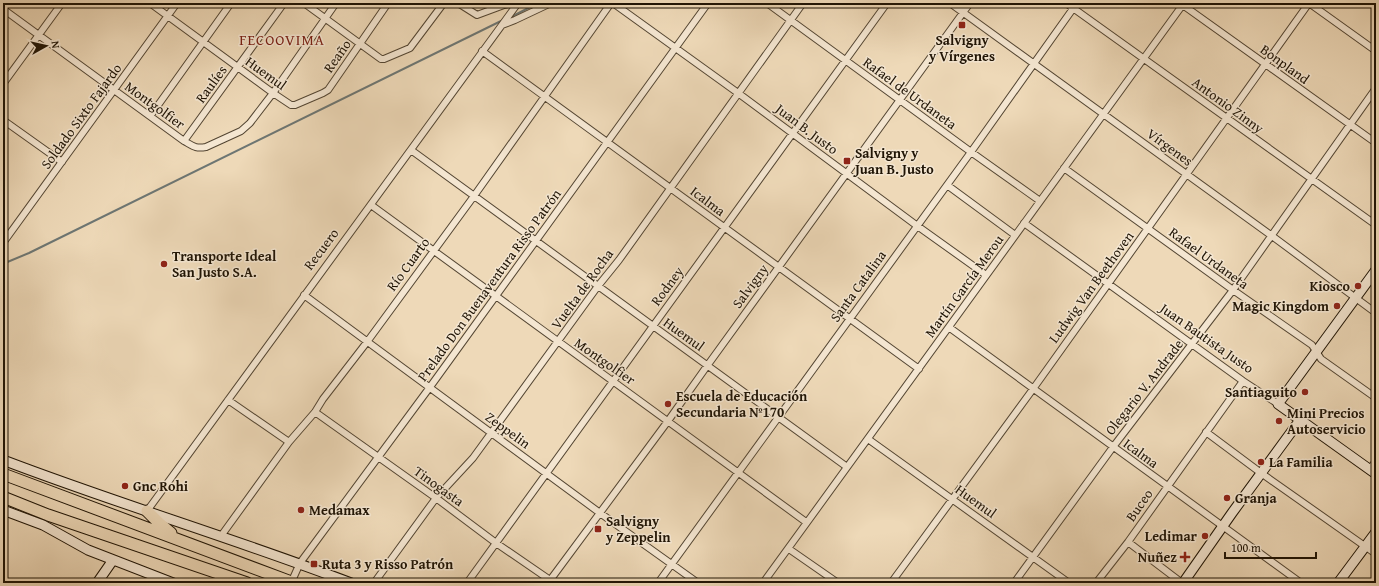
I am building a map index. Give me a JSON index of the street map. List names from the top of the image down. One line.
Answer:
{"streets":{"street":["Reaño","Bonpland","Huemul","Raulíes","Rafael de Urdaneta","Montgolfier","Antonio Zinny","Soldado Sixto Fajardo","Juan B. Justo","Vírgenes","Icalma","Recuero","Rafael Urdaneta","Río Cuarto","Prelado Don Buenaventura Risso Patrón","Rodney","Salvigny","Santa Catalina","Martín García Merou","Ludwig Van Beethoven","Vuelta de Rocha","Juan Bautista Justo","Olegario V. Andrade","Zeppelin","Tinogasta","Buceo"]},"crossings":[["Reaño","Huemul"],["Bonpland","Martín García Merou"],["Bonpland","Ludwig Van Beethoven"],["Bonpland","Olegario V. Andrade"],["Huemul","Raulíes"],["Huemul","Montgolfier"],["Huemul","Soldado Sixto Fajardo"],["Huemul","Recuero"],["Huemul","Río Cuarto"],["Huemul","Prelado Don Buenaventura Risso Patrón"],["Huemul","Rodney"],["Huemul","Salvigny"],["Huemul","Santa Catalina"],["Huemul","Martín García Merou"],["Huemul","Ludwig Van Beethoven"],["Huemul","Vuelta de Rocha"],["Huemul","Olegario V. Andrade"],["Raulíes","Montgolfier"],["Rafael de Urdaneta","Rodney"],["Rafael de Urdaneta","Salvigny"],["Rafael de Urdaneta","Santa Catalina"],["Rafael de Urdaneta","Martín García Merou"],["Rafael de Urdaneta","Vuelta de Rocha"],["Montgolfier","Soldado Sixto Fajardo"],["Montgolfier","Recuero"],["Montgolfier","Río Cuarto"],["Montgolfier","Prelado Don Buenaventura Risso Patrón"],["Montgolfier","Rodney"],["Montgolfier","Salvigny"],["Montgolfier","Santa Catalina"],["Montgolfier","Martín García Merou"],["Montgolfier","Vuelta de Rocha"],["Antonio Zinny","Santa Catalina"],["Antonio Zinny","Martín García Merou"],["Antonio Zinny","Ludwig Van Beethoven"],["Antonio Zinny","Olegario V. Andrade"],["Juan B. Justo","Río Cuarto"],["Juan B. Justo","Prelado Don Buenaventura Risso Patrón"],["Juan B. Justo","Rodney"],["Juan B. Justo","Salvigny"],["Juan B. Justo","Santa Catalina"],["Juan B. Justo","Martín García Merou"],["Juan B. Justo","Vuelta de Rocha"],["Vírgenes","Salvigny"],["Vírgenes","Santa Catalina"],["Vírgenes","Martín García Merou"],["Vírgenes","Ludwig Van Beethoven"],["Vírgenes","Olegario V. Andrade"],["Icalma","Recuero"],["Icalma","Río Cuarto"],["Icalma","Prelado Don Buenaventura Risso Patrón"],["Icalma","Rodney"],["Icalma","Salvigny"],["Icalma","Santa Catalina"],["Icalma","Martín García Merou"],["Icalma","Ludwig Van Beethoven"],["Icalma","Vuelta de Rocha"],["Icalma","Olegario V. Andrade"],["Icalma","Buceo"],["Recuero","Zeppelin"],["Rafael Urdaneta","Martín García Merou"],["Rafael Urdaneta","Ludwig Van Beethoven"],["Rafael Urdaneta","Olegario V. Andrade"],["Río Cuarto","Zeppelin"],["Río Cuarto","Tinogasta"],["Prelado Don Buenaventura Risso Patrón","Zeppelin"],["Prelado Don Buenaventura Risso Patrón","Tinogasta"],["Rodney","Zeppelin"],["Rodney","Tinogasta"],["Salvigny","Zeppelin"],["Salvigny","Tinogasta"],["Santa Catalina","Zeppelin"],["Martín García Merou","Juan Bautista Justo"],["Ludwig Van Beethoven","Juan Bautista Justo"],["Vuelta de Rocha","Zeppelin"],["Vuelta de Rocha","Tinogasta"],["Juan Bautista Justo","Olegario V. Andrade"],["Juan Bautista Justo","Buceo"]],"districts":["FECOOVIMA"],"places":{"transit":["Salvigny y Vírgenes","Salvigny y Juan B. Justo","Salvigny y Zeppelin","Ruta 3 y Risso Patrón"],"other":["Transporte Ideal San Justo S.A.","Kiosco","Magic Kingdom","Santiaguito","Escuela de Educación Secundaria Nº170","Mini Precios Autoservicio","La Familia","Gnc Rohi","Granja","Medamax","Ledimar"],"health":["Nuñez"]},"scale_bar":"100 m","north":"right"}
